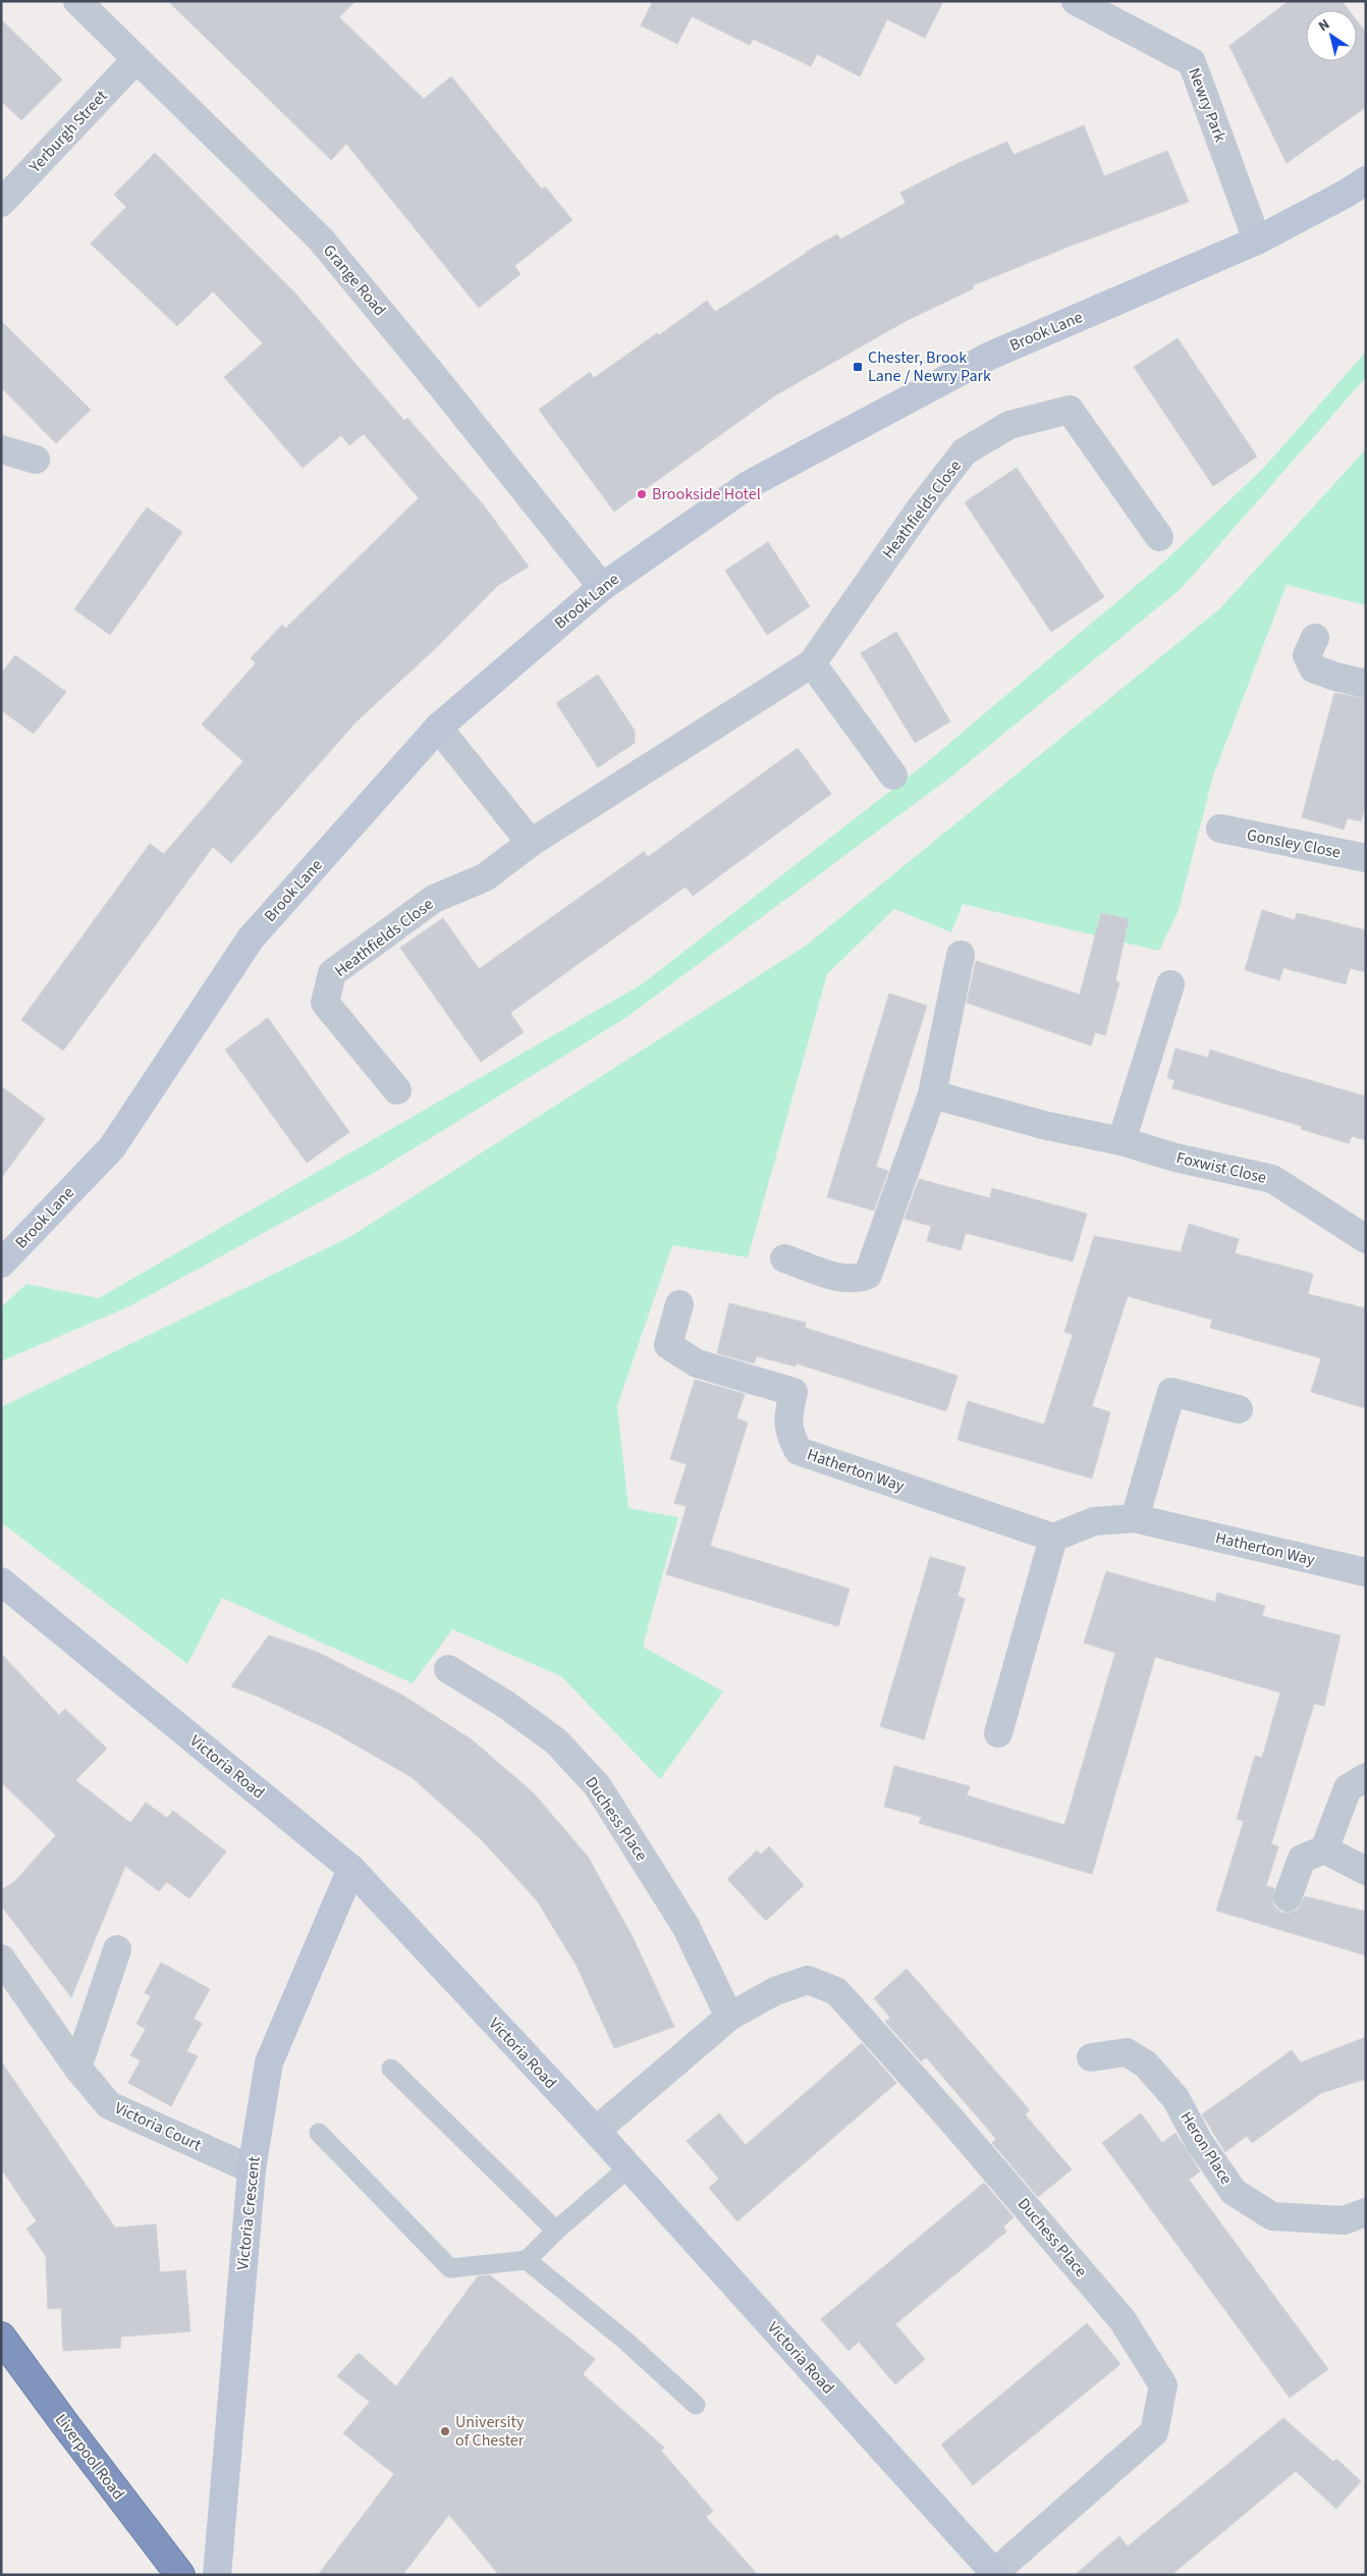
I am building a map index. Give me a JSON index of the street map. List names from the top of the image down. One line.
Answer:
{"streets":{"highway":["Liverpool Road"],"street":["Newry Park","Yerburgh Street","Grange Road","Brook Lane","Heathfields Close","Gonsley Close","Foxwist Close","Hatherton Way","Victoria Road","Duchess Place","Victoria Court","Heron Place","Victoria Crescent"]},"crossings":[["Newry Park","Brook Lane"],["Yerburgh Street","Grange Road"],["Grange Road","Brook Lane"],["Victoria Road","Duchess Place"],["Victoria Road","Victoria Crescent"],["Victoria Court","Victoria Crescent"]],"places":{"transit":["Chester, Brook Lane / Newry Park"],"other":["Brookside Hotel","University of Chester"]},"north":"top left"}
